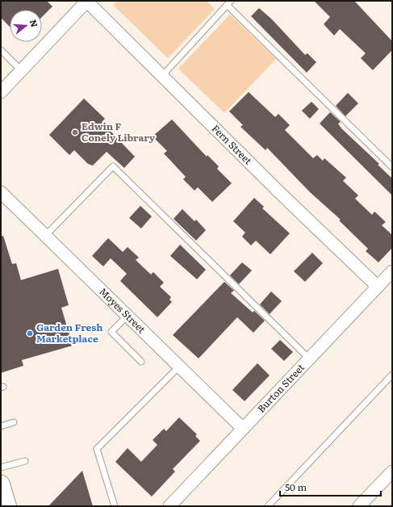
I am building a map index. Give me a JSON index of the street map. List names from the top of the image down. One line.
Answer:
{"streets":{"street":["Fern Street","Moyes Street","Burton Street"]},"crossings":[["Fern Street","Burton Street"],["Moyes Street","Burton Street"]],"places":["Edwin F Conely Library","Garden Fresh Marketplace"],"scale_bar":"50 m","north":"right"}
